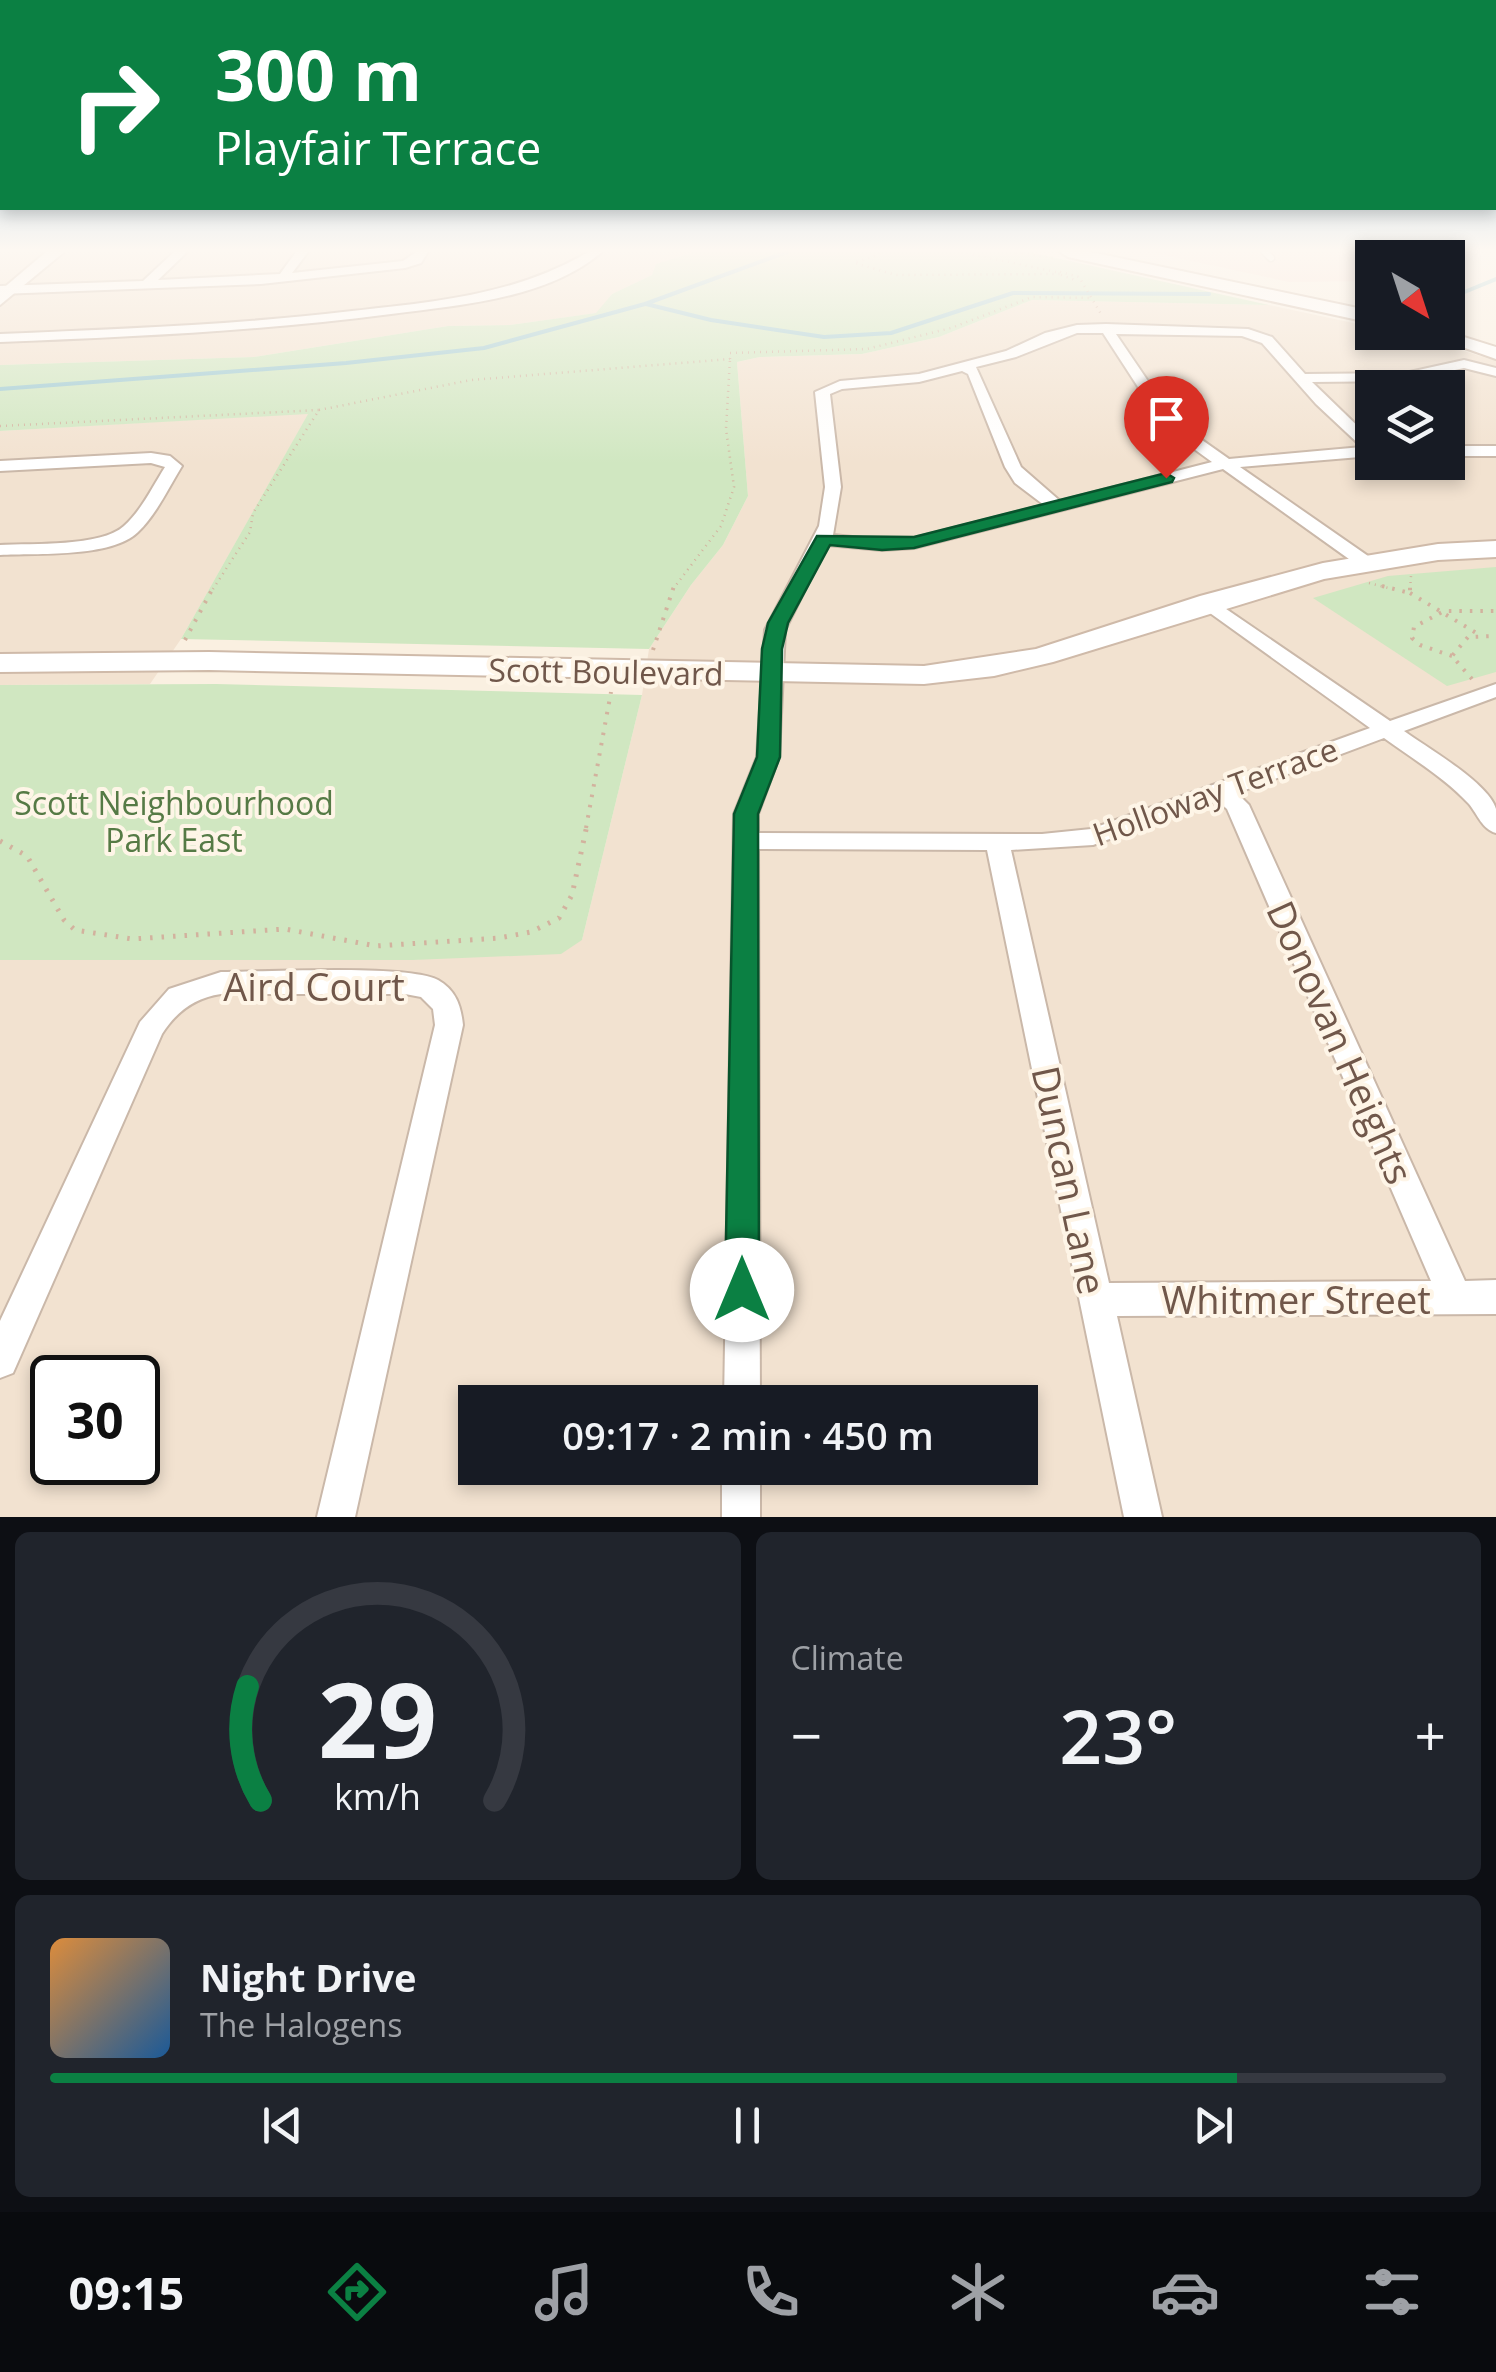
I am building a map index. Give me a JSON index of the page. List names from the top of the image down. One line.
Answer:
{"streets":{"street":["Scott Boulevard","Holloway Terrace","Aird Court","Donovan Heights","Duncan Lane","Whitmer Street"]},"crossings":[["Holloway Terrace","Donovan Heights"],["Holloway Terrace","Duncan Lane"],["Donovan Heights","Whitmer Street"],["Duncan Lane","Whitmer Street"]],"parks":["Scott Neighbourhood Park East"],"north":"bottom right","page":{"turn":["300 m","Playfair Terrace"],"limit":"30","trip":"09:17 · 2 min · 450 m","tile":"Climate","heat":["−","23°","+"],"song":["Night Drive","The Halogens"],"tabs":"09:15","gauge":["29","km/h"]}}
